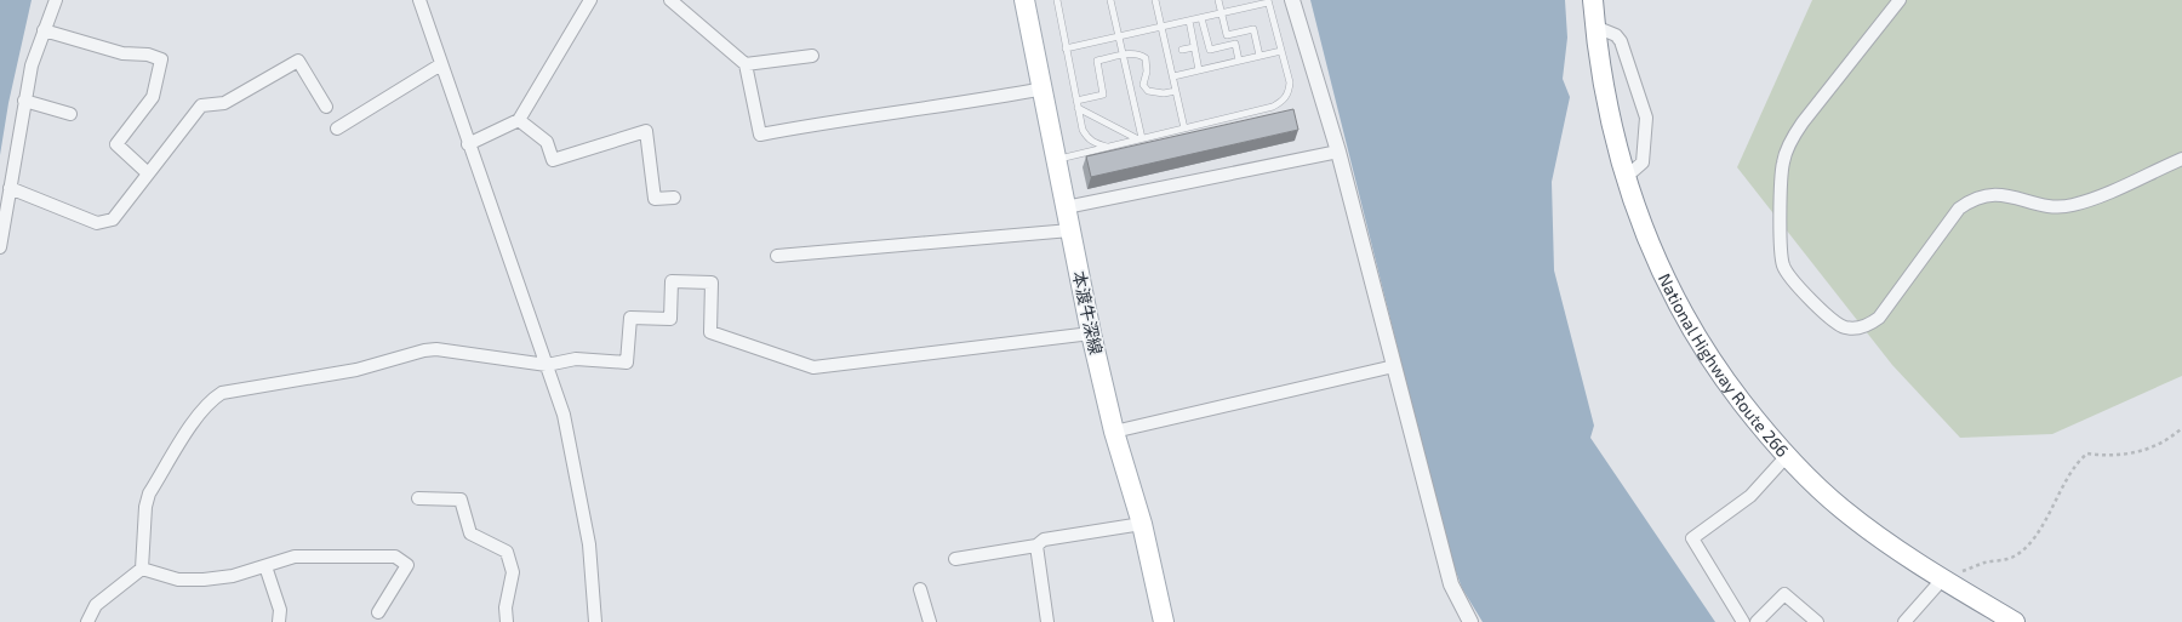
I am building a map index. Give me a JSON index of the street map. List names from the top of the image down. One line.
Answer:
{"streets":{"main road":["本渡牛深線","National Highway Route 266"]}}
